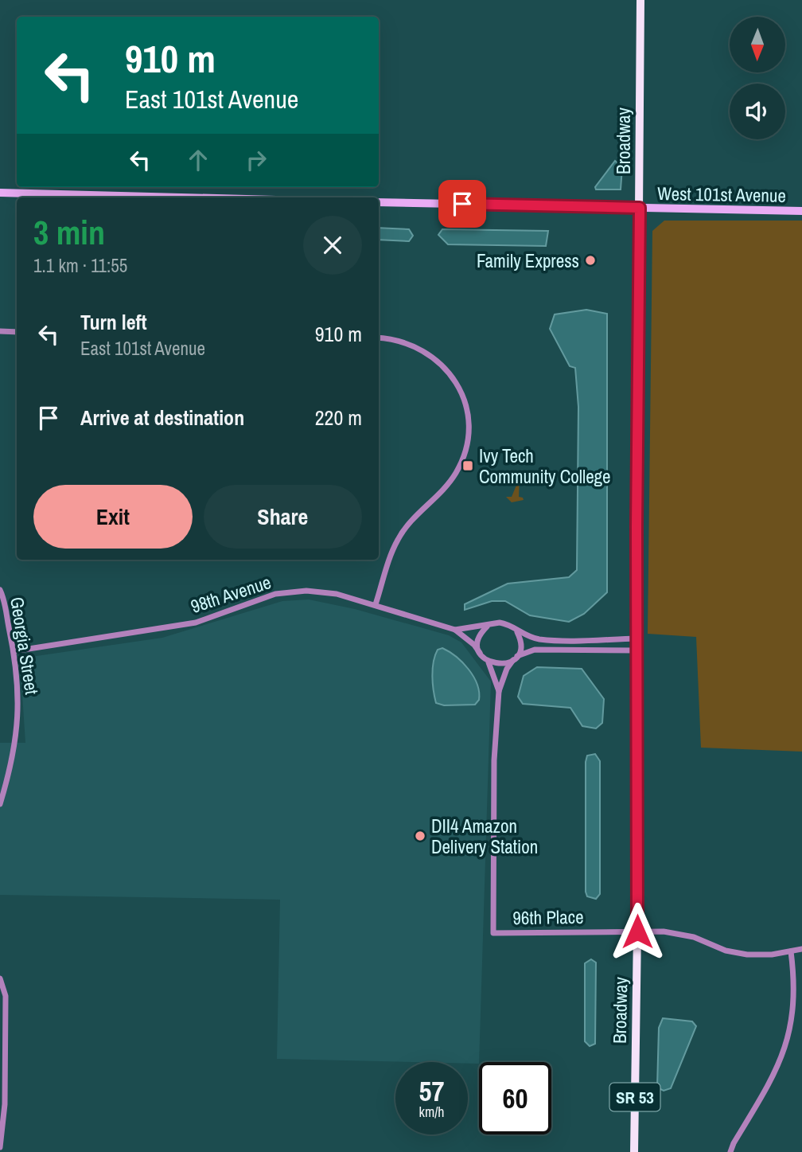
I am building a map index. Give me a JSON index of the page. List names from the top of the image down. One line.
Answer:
{"streets":{"main road":["Broadway","SR 53"],"street":["West 101st Avenue","98th Avenue","Georgia Street","96th Place"]},"crossings":[["Broadway","West 101st Avenue"],["Broadway","98th Avenue"],["Broadway","96th Place"],["98th Avenue","Georgia Street"]],"places":{"other":["Family Express","DII4 Amazon Delivery Station"],"transit":["Ivy Tech Community College"]},"north":"bottom","page":{"turn":["910 m","East 101st Avenue"],"heading":["3 min","1.1 km · 11:55"],"list":[{"name":"Turn left","note":"East 101st Avenue","value":"910 m"},{"name":"Arrive at destination","value":"220 m"}],"buttons":["Exit","Share"],"speed":"57 km/h","limit":"60"}}
